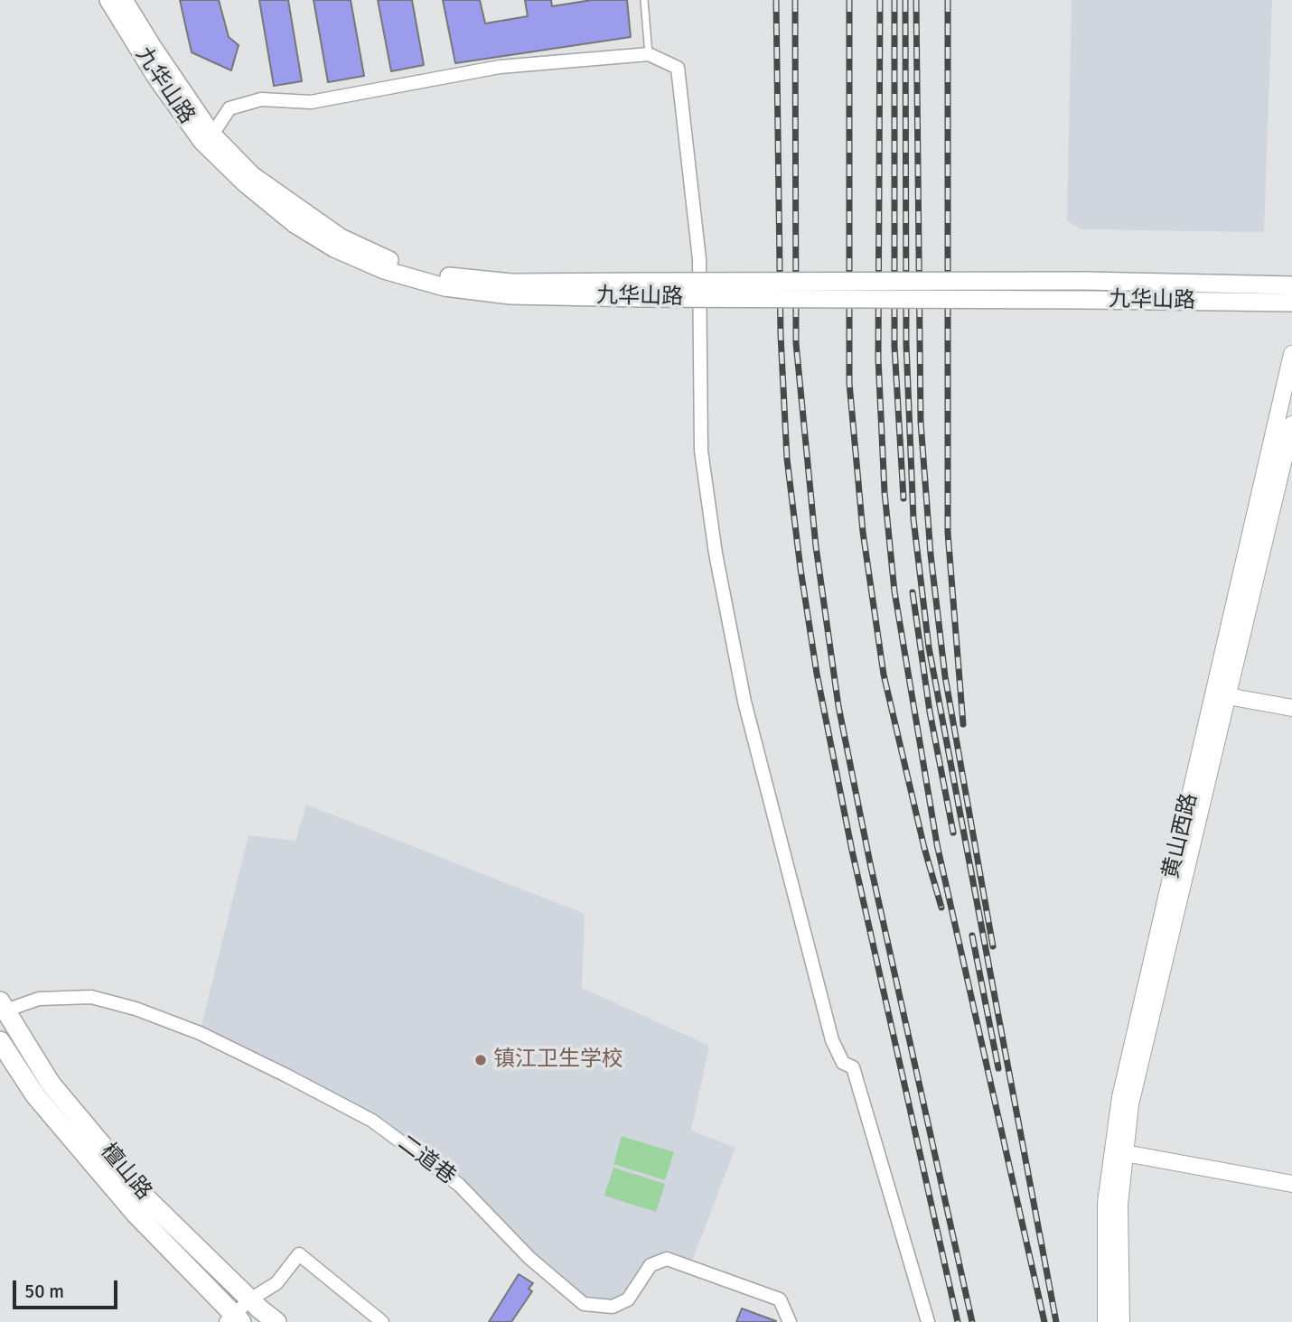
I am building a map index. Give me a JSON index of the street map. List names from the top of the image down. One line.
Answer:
{"streets":{"main road":["九华山路","檀山路"],"street":["黄山西路","二道巷"]},"crossings":[["二道巷","檀山路"]],"places":["镇江卫生学校"],"scale_bar":"50 m"}
